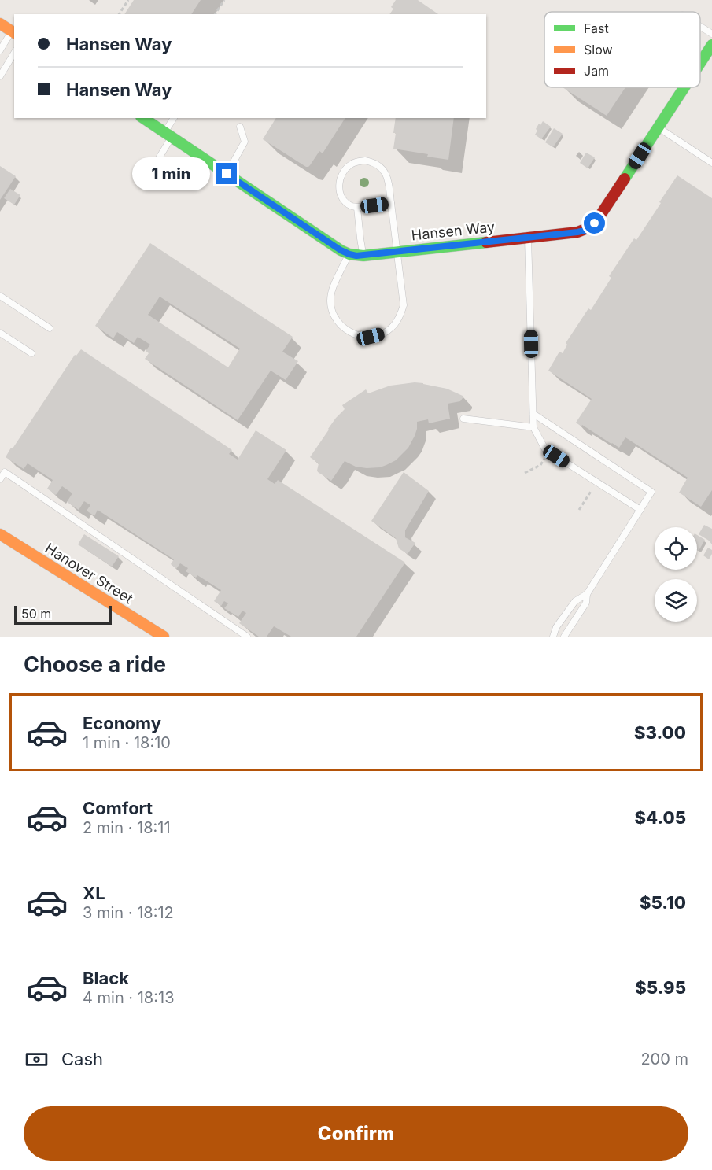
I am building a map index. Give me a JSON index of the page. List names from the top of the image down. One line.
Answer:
{"streets":{"street":["Hansen Way","Hanover Street"]},"legend":["Fast","Slow","Jam"],"scale_bar":"50 m","page":{"banner":["Hansen Way","Hansen Way"],"bubble":"1 min","scale":"50 m","heading":"Choose a ride","list":[{"name":"Economy","note":"1 min · 18:10","value":"$3.00"},{"name":"Comfort","note":"2 min · 18:11","value":"$4.05"},{"name":"XL","note":"3 min · 18:12","value":"$5.10"},{"name":"Black","note":"4 min · 18:13","value":"$5.95"}],"pay":["Cash","200 m"],"buttons":"Confirm"}}
